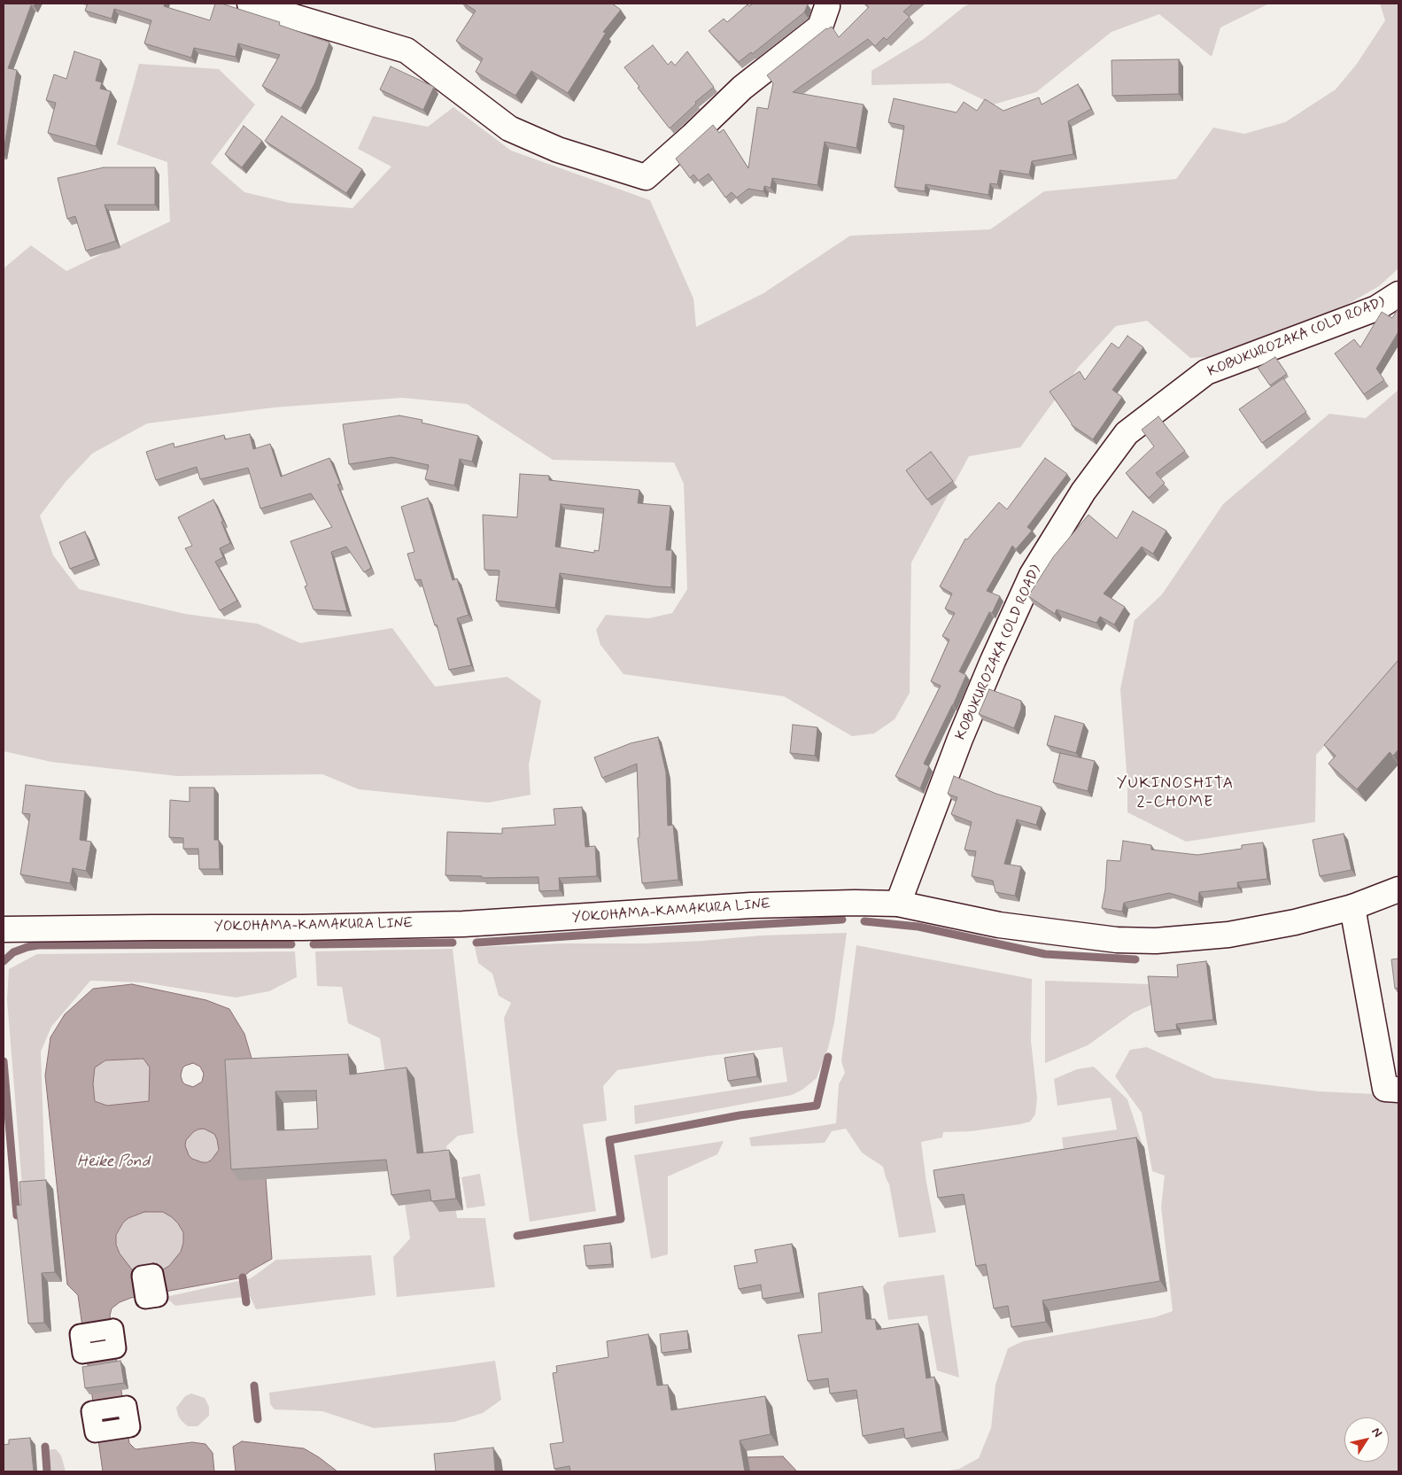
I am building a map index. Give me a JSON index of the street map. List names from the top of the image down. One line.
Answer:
{"streets":{"street":["KOBUKUROZAKA (OLD ROAD)","YOKOHAMA-KAMAKURA LINE"]},"crossings":[["KOBUKUROZAKA (OLD ROAD)","YOKOHAMA-KAMAKURA LINE"]],"districts":["YUKINOSHITA 2-CHOME"],"water":["Heike Pond"],"north":"top right"}
